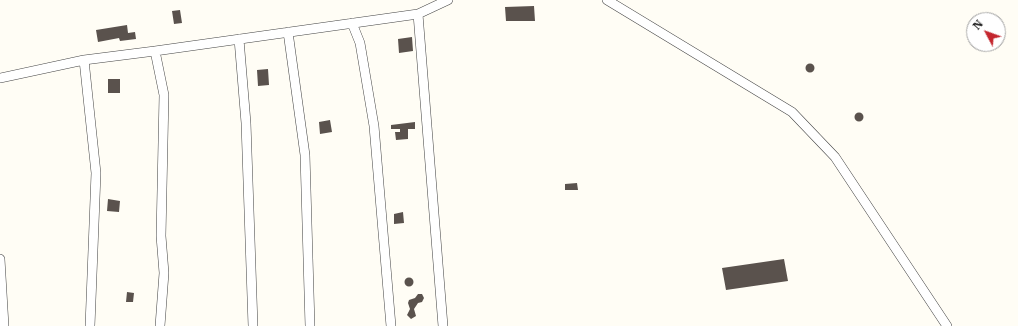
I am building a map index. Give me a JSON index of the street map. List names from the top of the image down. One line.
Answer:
{"north":"top left"}
